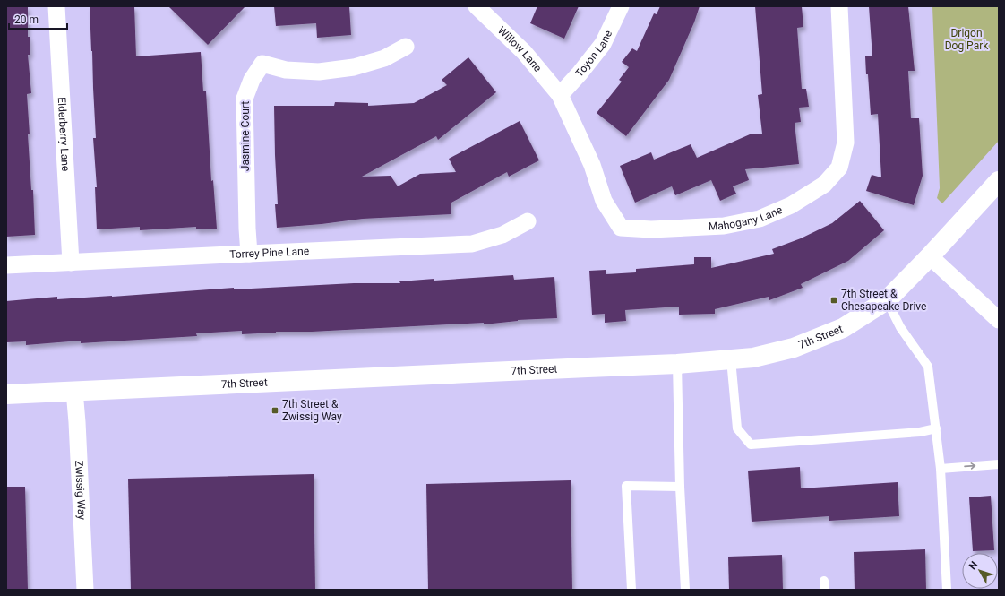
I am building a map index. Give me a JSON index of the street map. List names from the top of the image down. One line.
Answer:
{"streets":{"street":["Willow Lane","Toyon Lane","Elderberry Lane","Jasmine Court","Mahogany Lane","Torrey Pine Lane","7th Street","Zwissig Way"]},"crossings":[["Willow Lane","Toyon Lane"],["Willow Lane","Mahogany Lane"],["Toyon Lane","Mahogany Lane"],["Elderberry Lane","Torrey Pine Lane"],["Jasmine Court","Torrey Pine Lane"],["7th Street","Zwissig Way"]],"parks":["Drigon Dog Park"],"places":{"transit":["7th Street & Chesapeake Drive","7th Street & Zwissig Way"]},"scale_bar":"20 m","north":"top left"}
